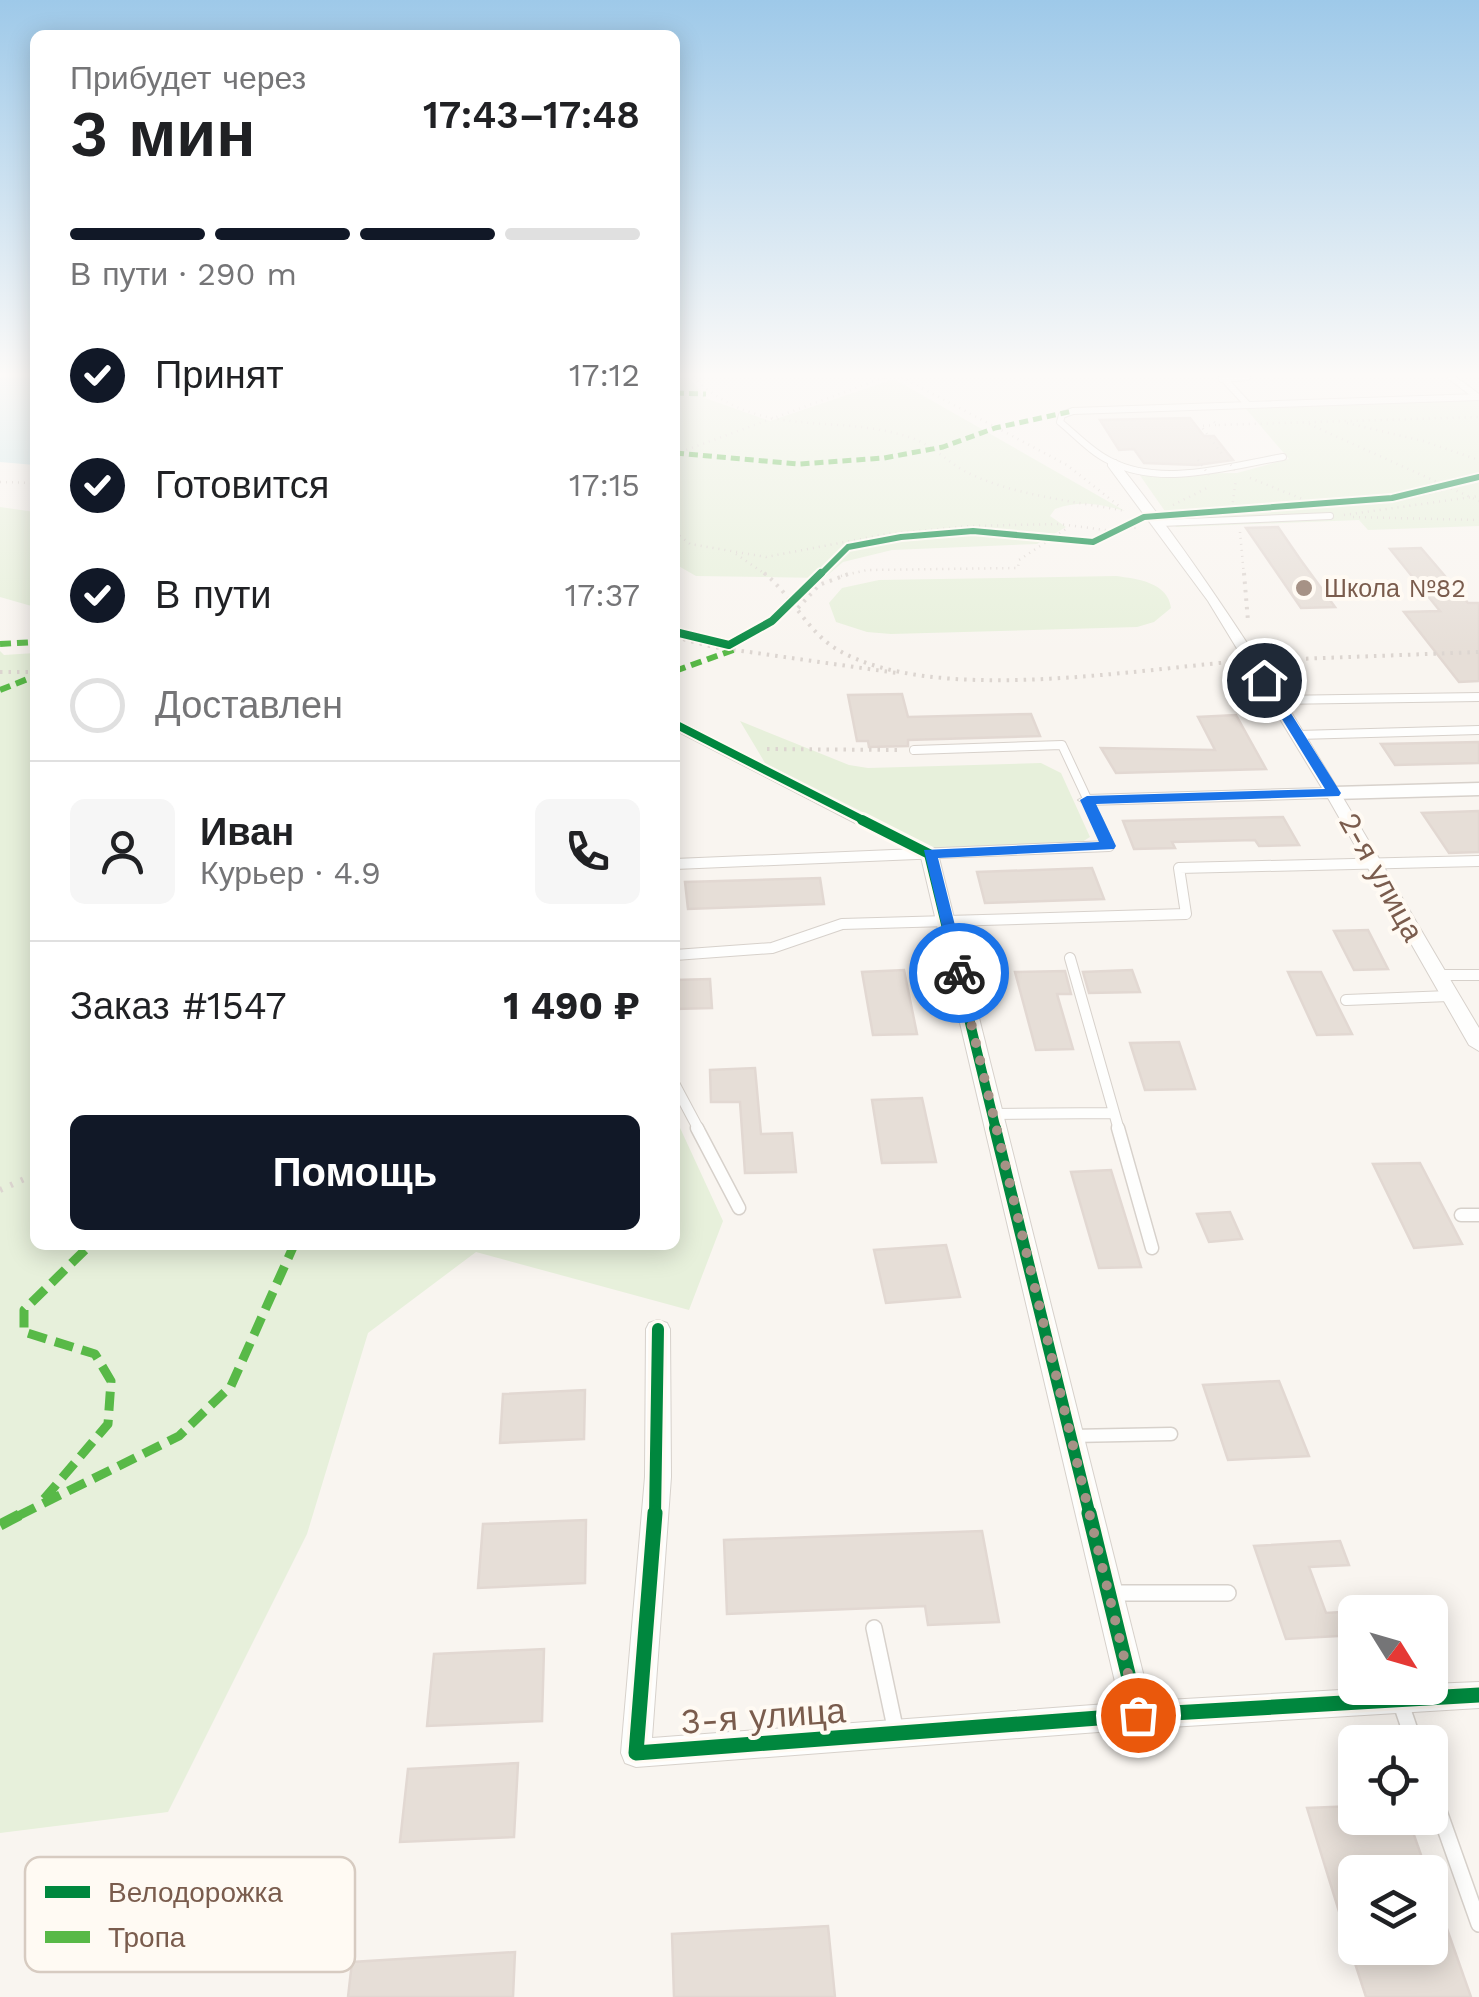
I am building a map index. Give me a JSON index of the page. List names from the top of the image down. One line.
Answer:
{"streets":{"street":["2-я улица","3-я улица"]},"places":["Школа №82"],"legend":["Велодорожка","Тропа"],"north":"bottom right","page":{"heading":["3 мин","Прибудет через","17:43–17:48"],"panel":["Иван","Курьер · 4.9","Заказ #1547","1 490 ₽"],"bar":"В пути · 290 m","list":[["Принят","17:12"],["Готовится","17:15"],["В пути","17:37"],"Доставлен"],"buttons":"Помощь"}}
